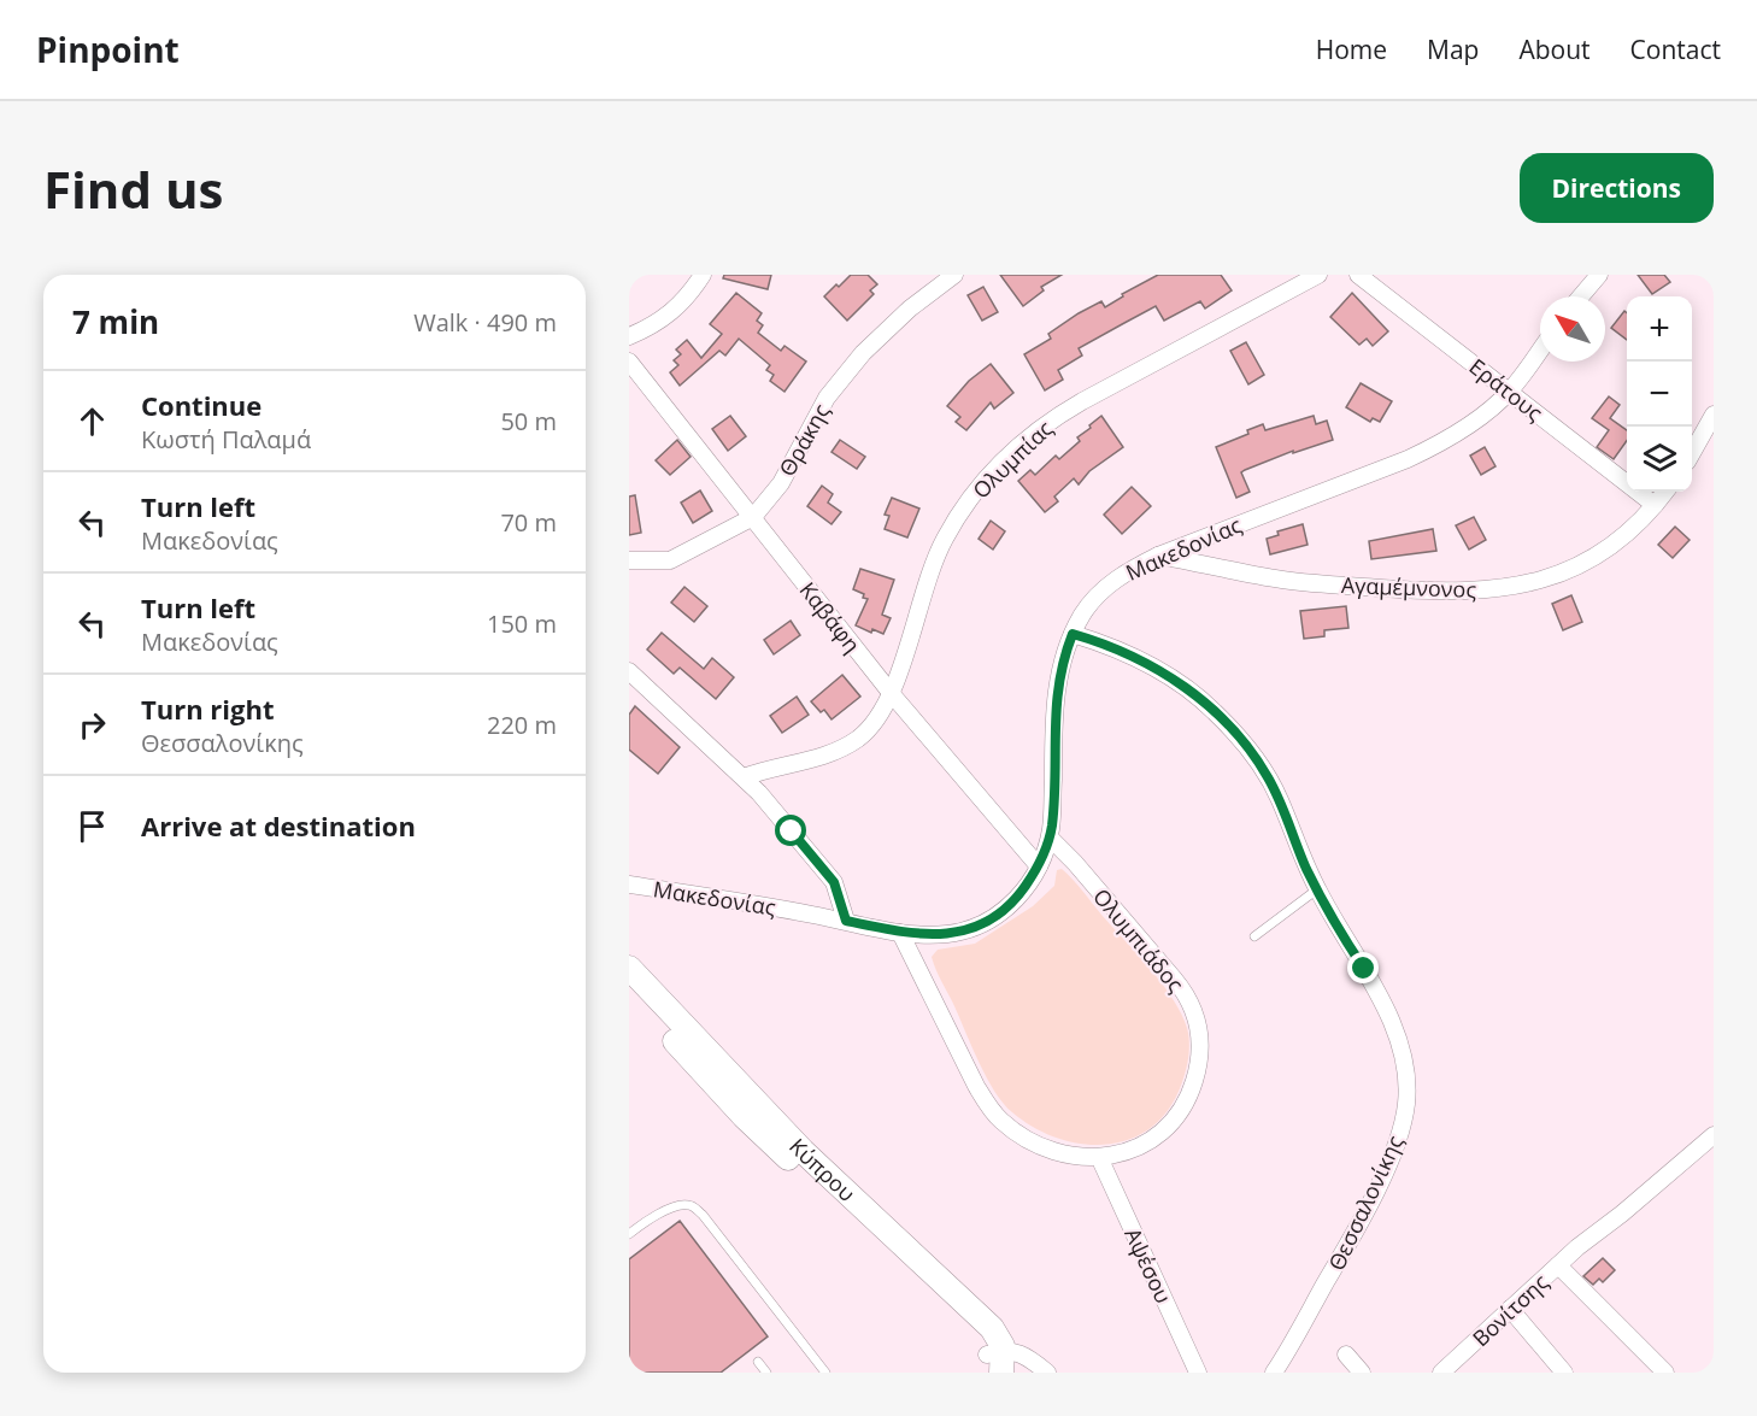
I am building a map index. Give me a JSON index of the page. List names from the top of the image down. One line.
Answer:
{"streets":{"main road":["Κύπρου"],"street":["Εράτους","Θράκης","Ολυμπίας","Μακεδονίας","Αγαμέμνονος","Καβάφη","Ολυμπιάδος","Θεσσαλονίκης","Αψέσου","Βονίτσης"]},"crossings":[["Εράτους","Μακεδονίας"],["Εράτους","Αγαμέμνονος"],["Θράκης","Καβάφη"],["Ολυμπίας","Καβάφη"],["Μακεδονίας","Αγαμέμνονος"],["Μακεδονίας","Καβάφη"],["Μακεδονίας","Ολυμπιάδος"],["Μακεδονίας","Θεσσαλονίκης"],["Ολυμπιάδος","Αψέσου"]],"north":"top left","page":{"header":"Pinpoint","nav":["Home","Map","About","Contact"],"buttons":"Directions","title":"Find us","heading":["7 min","Walk · 490 m"],"map_buttons":["+","−"],"list":[["Continue","Κωστή Παλαμά","50 m"],["Turn left","Μακεδονίας","70 m"],["Turn left","Μακεδονίας","150 m"],["Turn right","Θεσσαλονίκης","220 m"],"Arrive at destination"]}}
